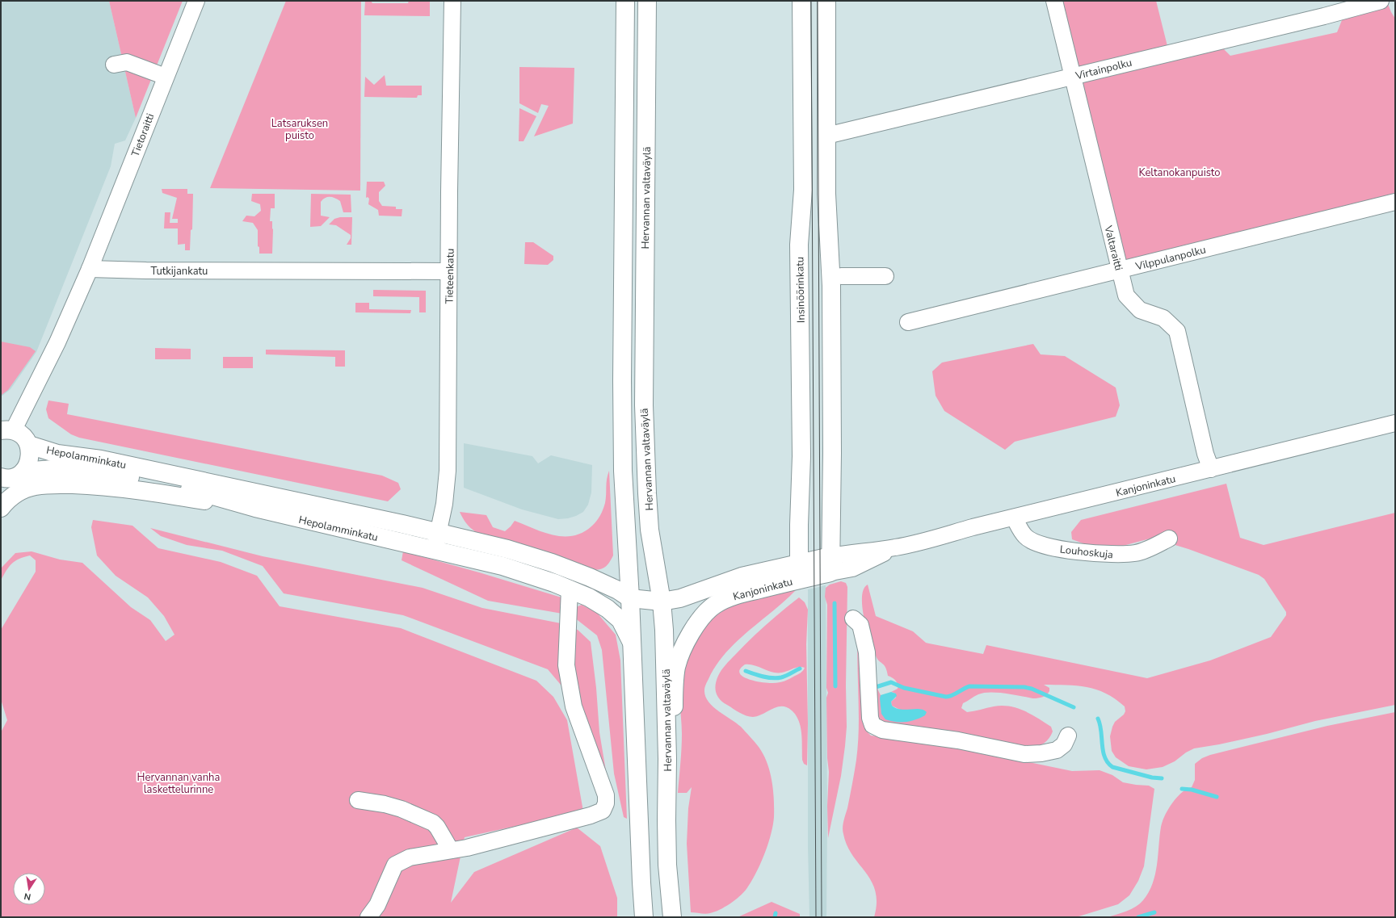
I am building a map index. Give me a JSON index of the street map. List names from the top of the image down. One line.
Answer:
{"streets":{"main road":["Hervannan valtaväylä","Insinöörinkatu","Hepolamminkatu","Kanjoninkatu"],"street":["Virtainpolku","Tietoraitti","Valtaraitti","Vilppulanpolku","Tutkijankatu","Tieteenkatu","Louhoskuja"]},"crossings":[["Virtainpolku","Valtaraitti"],["Tietoraitti","Tutkijankatu"],["Hervannan valtaväylä","Hepolamminkatu"],["Hervannan valtaväylä","Kanjoninkatu"],["Valtaraitti","Vilppulanpolku"],["Valtaraitti","Kanjoninkatu"],["Tutkijankatu","Tieteenkatu"],["Tieteenkatu","Hepolamminkatu"],["Insinöörinkatu","Kanjoninkatu"],["Hepolamminkatu","Kanjoninkatu"],["Kanjoninkatu","Louhoskuja"]],"parks":["Latsaruksen puisto","Keltanokanpuisto","Hervannan vanha laskettelurinne"],"north":"bottom"}
